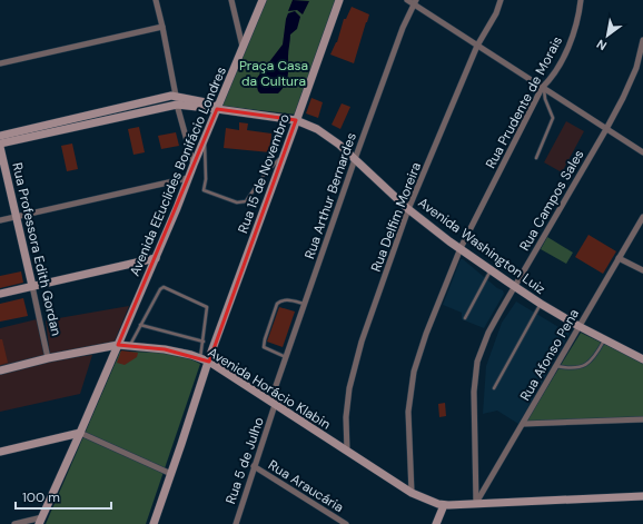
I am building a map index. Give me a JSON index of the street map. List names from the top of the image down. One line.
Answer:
{"streets":{"main road":["Avenida EEuclides Bonifácio Londres","Rua 15 de Novembro","Avenida Washington Luiz","Rua Professora Edith Gordan","Avenida Horácio Klabin"],"street":["Rua Prudente de Morais","Rua Arthur Bernardes","Rua Campos Sales","Rua Delfim Moreira","Rua Afonso Pena","Rua 5 de Julho","Rua Araucária"]},"crossings":[["Rua Prudente de Morais","Avenida Washington Luiz"],["Rua Prudente de Morais","Avenida Horácio Klabin"],["Avenida EEuclides Bonifácio Londres","Avenida Washington Luiz"],["Avenida EEuclides Bonifácio Londres","Avenida Horácio Klabin"],["Rua 15 de Novembro","Avenida Washington Luiz"],["Rua 15 de Novembro","Avenida Horácio Klabin"],["Rua Arthur Bernardes","Avenida Washington Luiz"],["Rua Arthur Bernardes","Avenida Horácio Klabin"],["Rua Arthur Bernardes","Rua 5 de Julho"],["Rua Campos Sales","Avenida Washington Luiz"],["Rua Campos Sales","Rua Afonso Pena"],["Rua Campos Sales","Avenida Horácio Klabin"],["Rua Delfim Moreira","Avenida Washington Luiz"],["Rua Delfim Moreira","Avenida Horácio Klabin"],["Avenida Washington Luiz","Rua Professora Edith Gordan"],["Avenida Washington Luiz","Rua Afonso Pena"],["Rua Professora Edith Gordan","Avenida Horácio Klabin"],["Rua Afonso Pena","Avenida Horácio Klabin"],["Avenida Horácio Klabin","Rua 5 de Julho"],["Rua 5 de Julho","Rua Araucária"]],"parks":["Praça Casa da Cultura"],"scale_bar":"100 m","north":"bottom left"}
